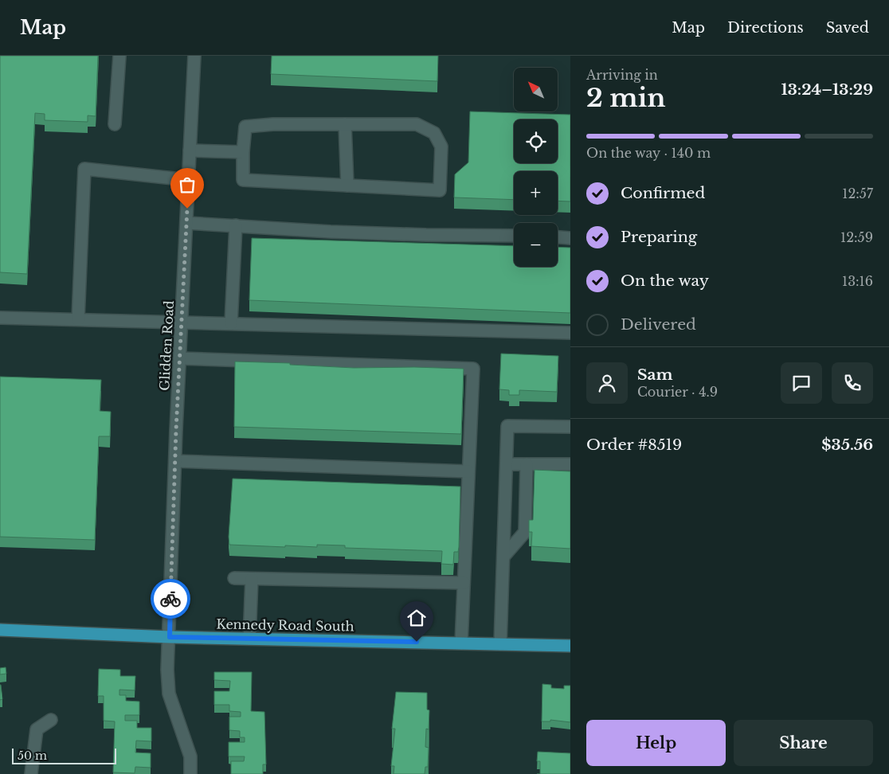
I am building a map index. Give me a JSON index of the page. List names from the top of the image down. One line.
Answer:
{"streets":{"main road":["Kennedy Road South"],"street":["Glidden Road"]},"crossings":[["Glidden Road","Kennedy Road South"]],"scale_bar":"50 m","north":"top left","page":{"header":"Map","nav":["Map","Directions","Saved"],"heading":["2 min","Arriving in","13:24–13:29"],"panel":["Sam","Courier · 4.9","Order #8519","$35.56"],"map_buttons":["+","−"],"bar":"On the way · 140 m","list":[["Confirmed","12:57"],["Preparing","12:59"],["On the way","13:16"],"Delivered"],"buttons":["Help","Share"],"scale":"50 m"}}
